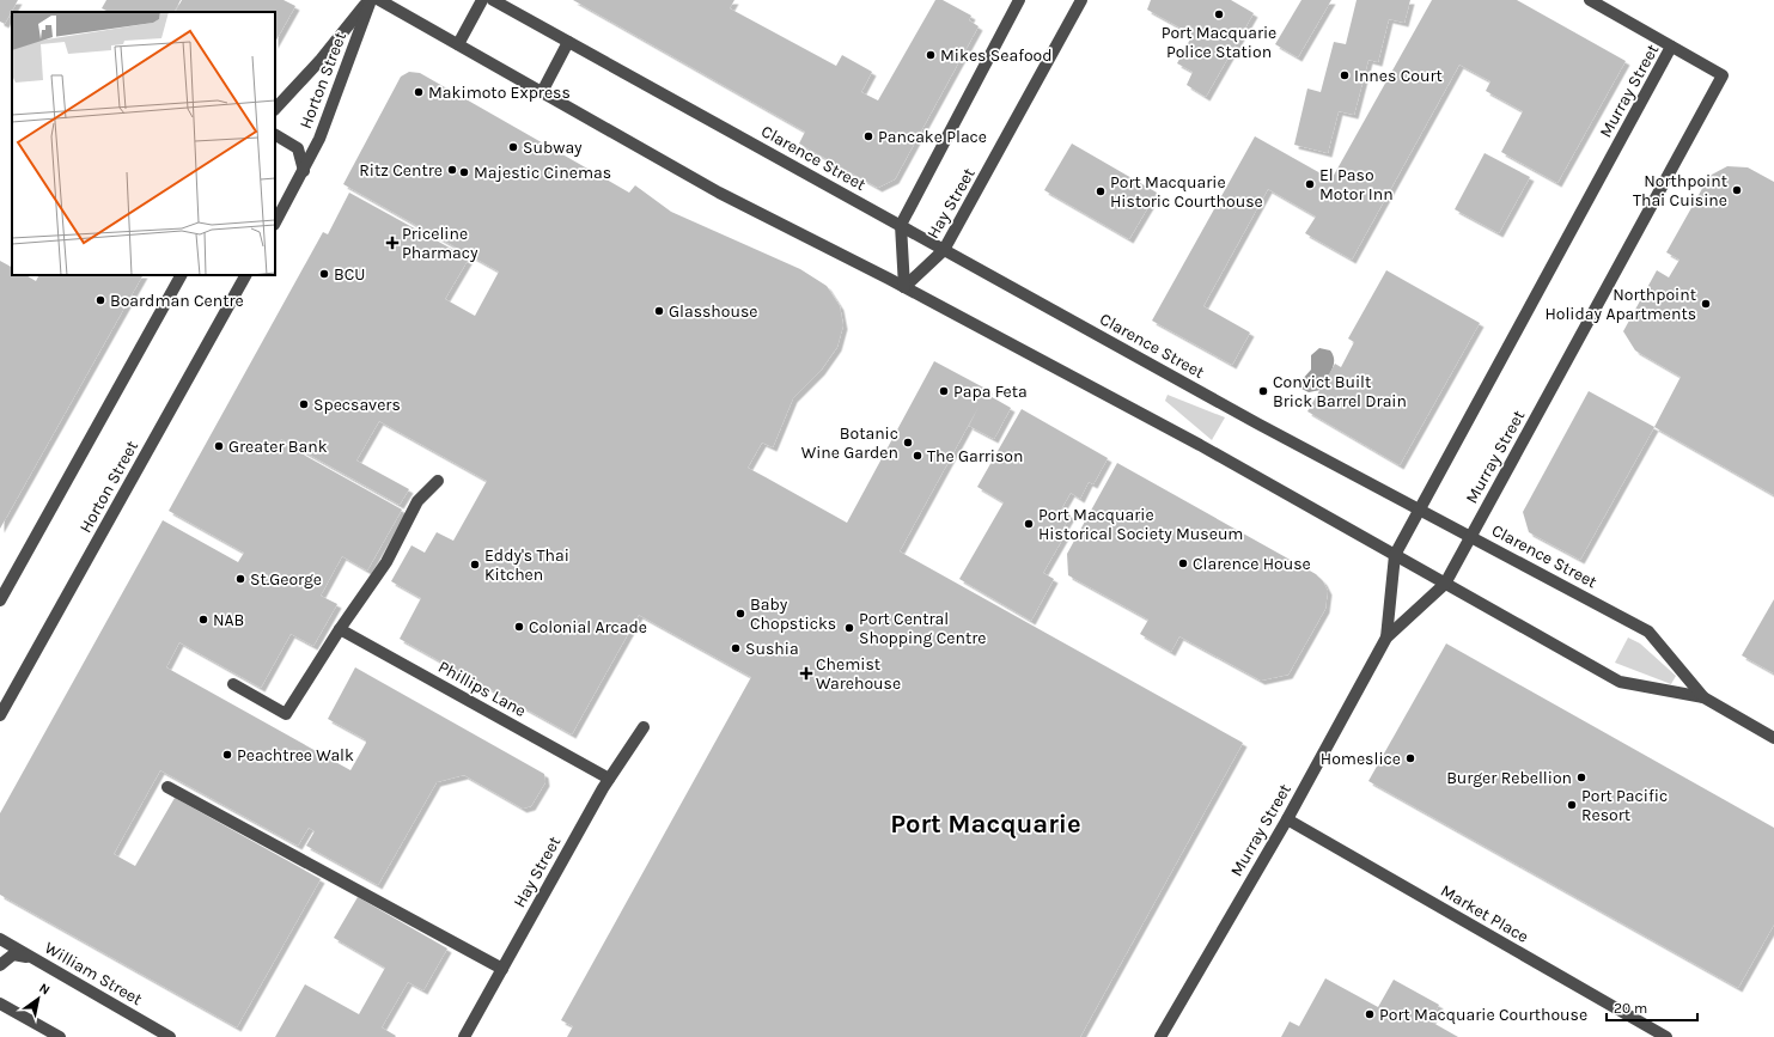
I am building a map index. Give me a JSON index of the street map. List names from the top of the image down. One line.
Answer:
{"streets":{"street":["Horton Street","Murray Street","Clarence Street","Hay Street","Phillips Lane","Market Place","William Street"]},"crossings":[["Murray Street","Clarence Street"],["Murray Street","Market Place"],["Clarence Street","Hay Street"],["Hay Street","Phillips Lane"]],"districts":["Port Macquarie"],"places":{"other":["Port Macquarie Police Station","Mikes Seafood","Innes Court","Makimoto Express","Pancake Place","Subway","Ritz Centre","Majestic Cinemas","El Paso Motor Inn","Northpoint Thai Cuisine","Port Macquarie Historic Courthouse","BCU","Boardman Centre","Northpoint Holiday Apartments","Glasshouse","Papa Feta","Convict Built Brick Barrel Drain","Specsavers","Botanic Wine Garden","Greater Bank","The Garrison","Port Macquarie Historical Society Museum","Clarence House","Eddy's Thai Kitchen","St.George","Baby Chopsticks","NAB","Colonial Arcade","Port Central Shopping Centre","Sushia","Peachtree Walk","Homeslice","Burger Rebellion","Port Pacific Resort","Port Macquarie Courthouse"],"health":["Priceline Pharmacy","Chemist Warehouse"]},"scale_bar":"20 m","north":"top right"}
